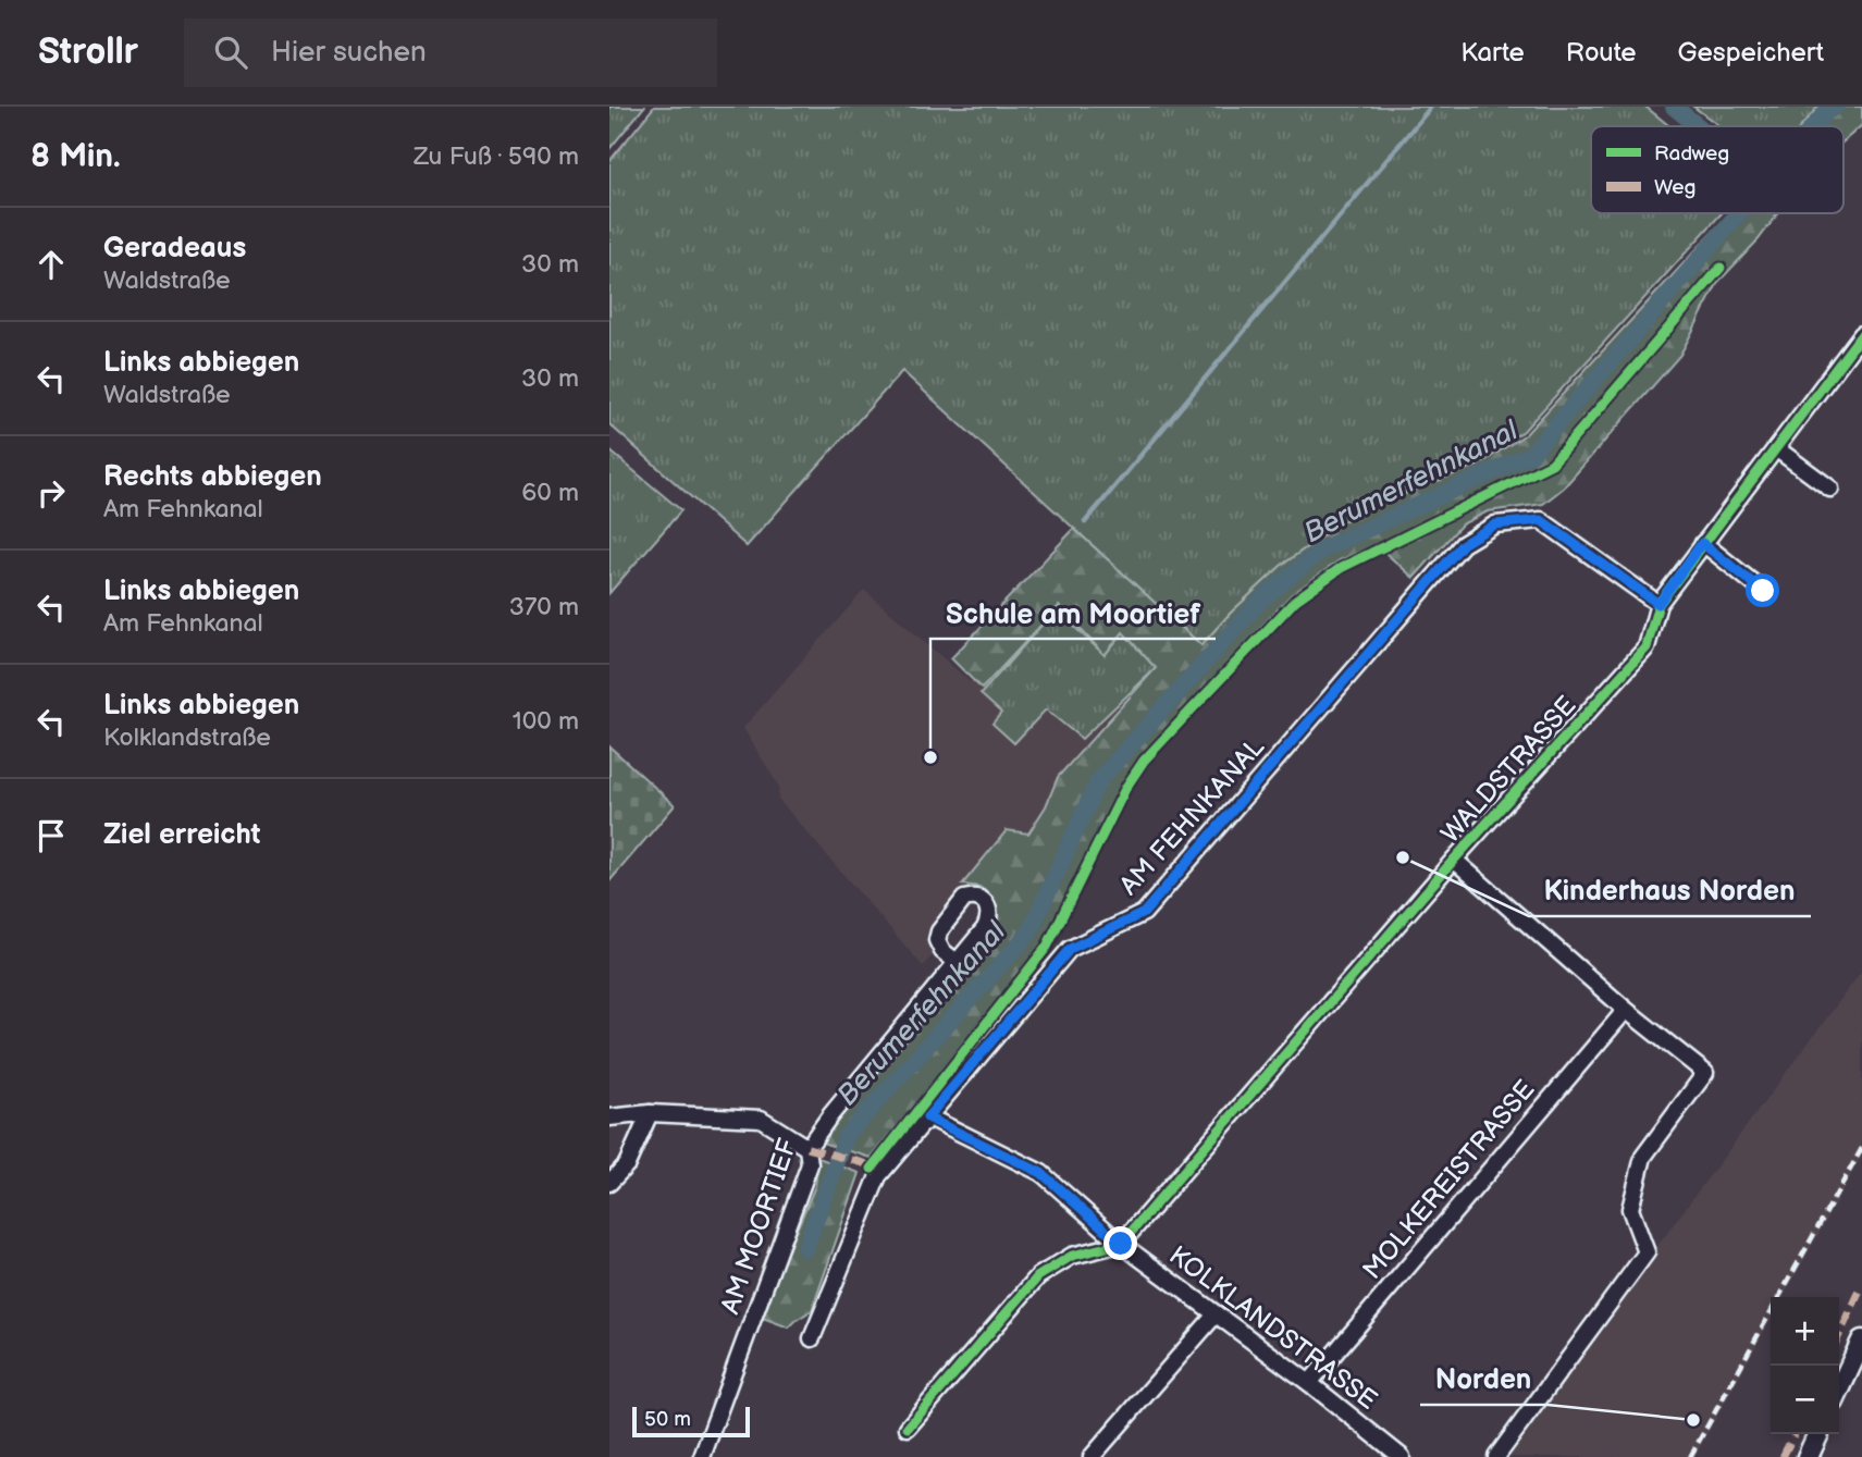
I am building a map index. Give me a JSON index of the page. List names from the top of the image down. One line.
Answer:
{"streets":{"street":["WALDSTRASSE","AM FEHNKANAL","MOLKEREISTRASSE","AM MOORTIEF","KOLKLANDSTRASSE"]},"crossings":[["WALDSTRASSE","AM FEHNKANAL"],["WALDSTRASSE","KOLKLANDSTRASSE"],["AM FEHNKANAL","KOLKLANDSTRASSE"],["MOLKEREISTRASSE","KOLKLANDSTRASSE"]],"water":["Berumerfehnkanal"],"places":["Schule am Moortief","Kinderhaus Norden","Norden"],"legend":["Radweg","Weg"],"scale_bar":"50 m","page":{"header":"Strollr","search":"Hier suchen","nav":["Karte","Route","Gespeichert"],"heading":["8 Min.","Zu Fuß · 590 m"],"list":[["Geradeaus","Waldstraße","30 m"],["Links abbiegen","Waldstraße","30 m"],["Rechts abbiegen","Am Fehnkanal","60 m"],["Links abbiegen","Am Fehnkanal","370 m"],["Links abbiegen","Kolklandstraße","100 m"],"Ziel erreicht"],"map_buttons":["+","−"],"scale":"50 m"}}
